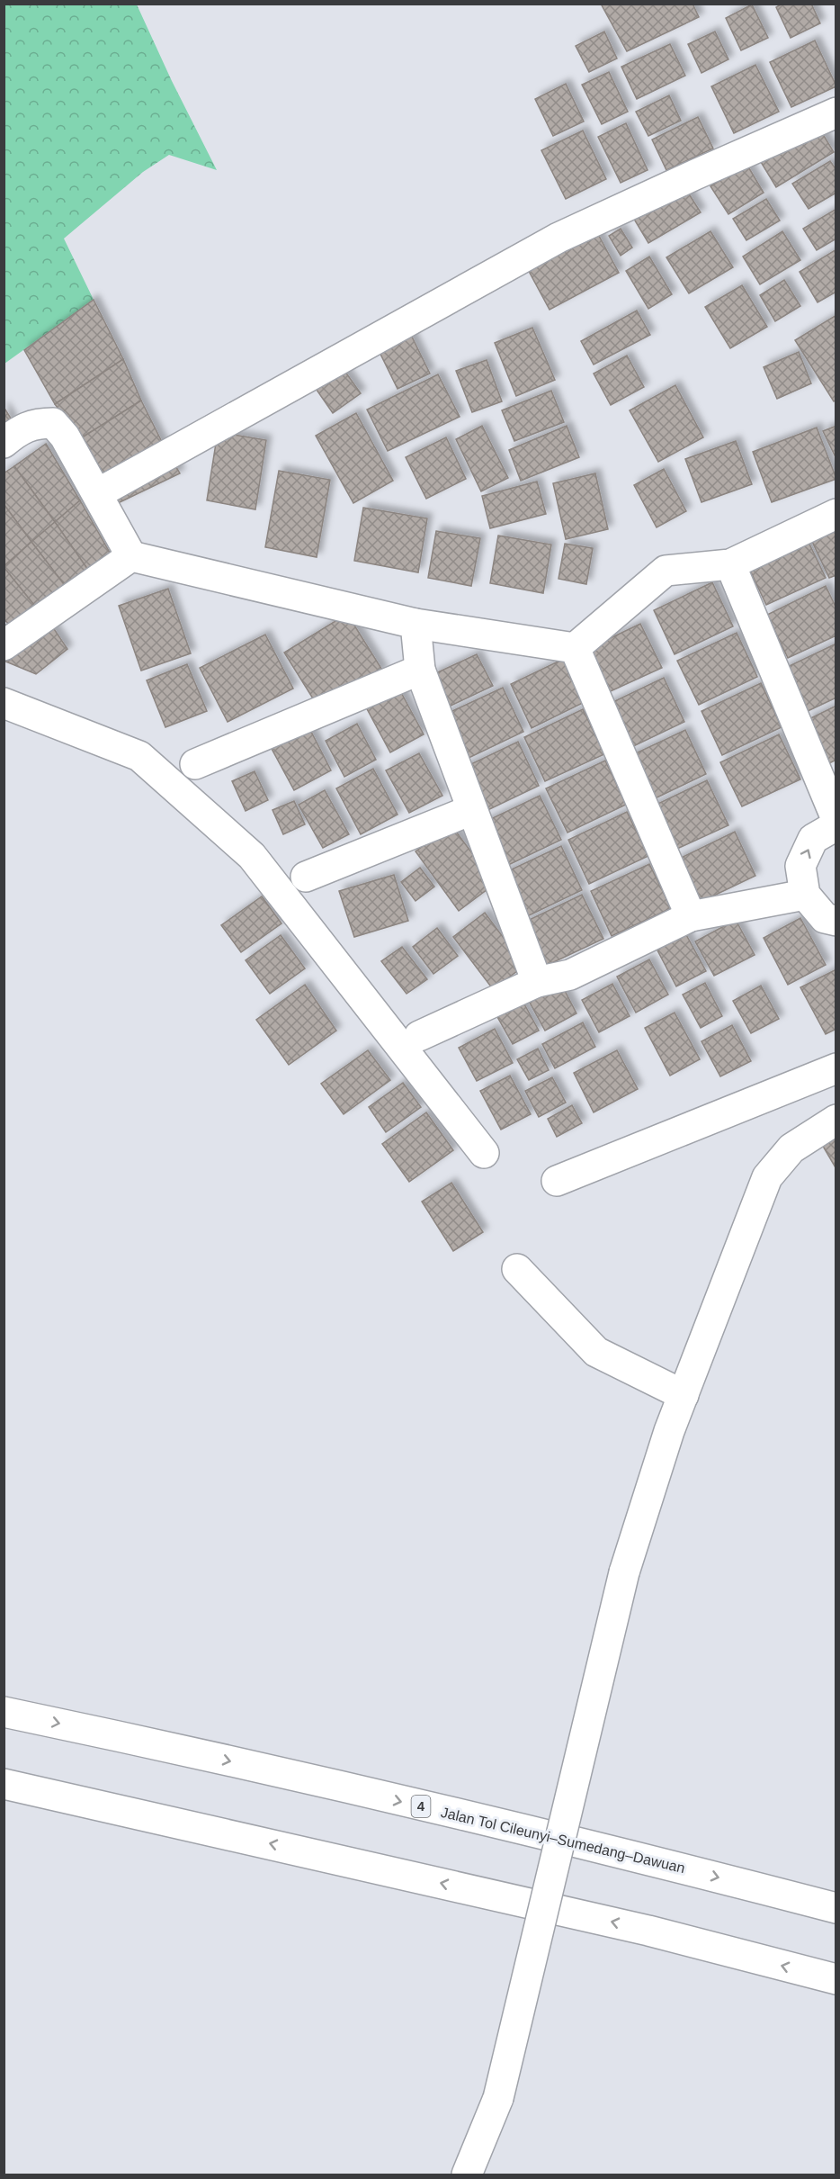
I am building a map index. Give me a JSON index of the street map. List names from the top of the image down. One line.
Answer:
{"streets":{"main road":["4","Jalan Tol Cileunyi–Sumedang–Dawuan"]}}
